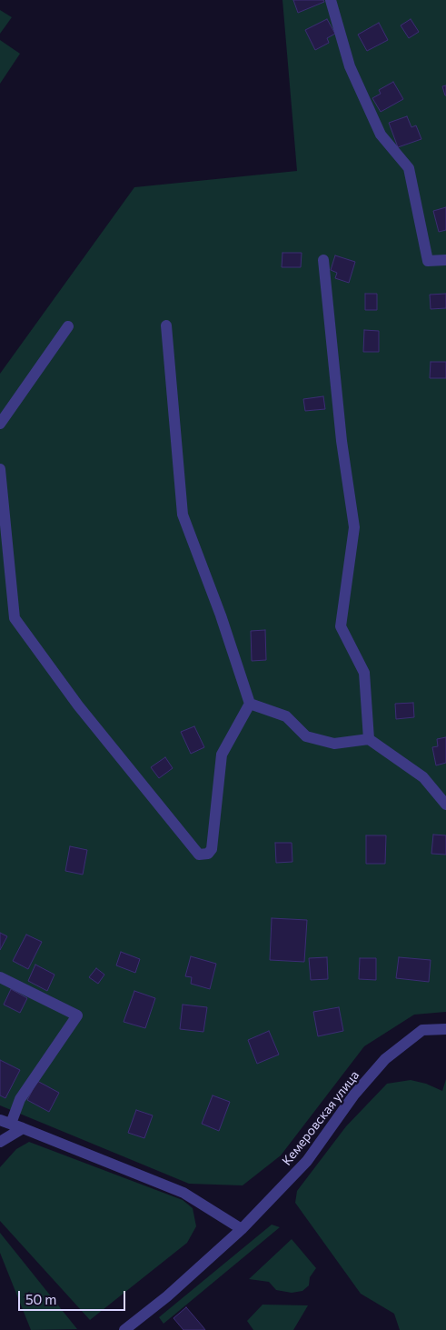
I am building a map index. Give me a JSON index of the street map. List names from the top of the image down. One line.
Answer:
{"streets":{"street":["Кемеровская улица"]},"scale_bar":"50 m"}
